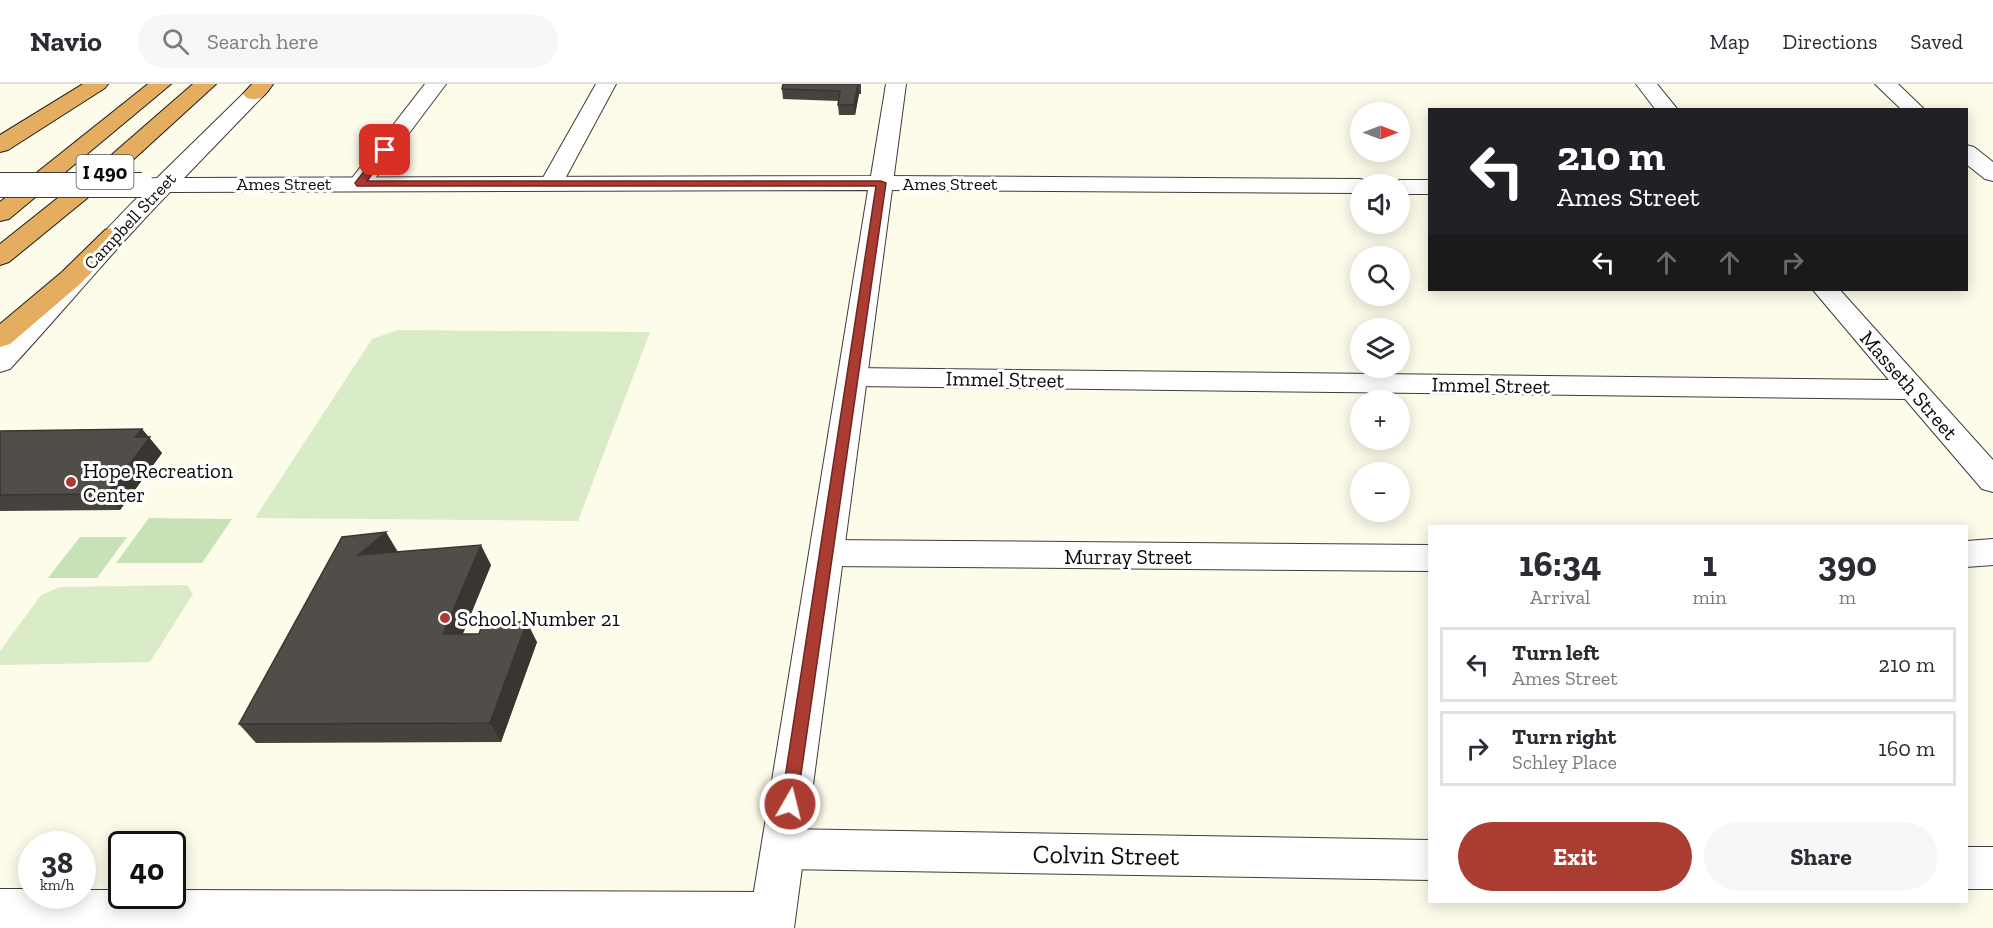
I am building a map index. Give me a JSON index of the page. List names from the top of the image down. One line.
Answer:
{"streets":{"highway":["I 490"],"street":["Ames Street","Campbell Street","Immel Street","Masseth Street","Murray Street","Colvin Street"]},"crossings":[["Ames Street","Campbell Street"],["Immel Street","Masseth Street"]],"places":["Hope Recreation Center","School Number 21"],"north":"right","page":{"header":"Navio","search":"Search here","nav":["Map","Directions","Saved"],"map_buttons":["+","−"],"turn":["210 m","Ames Street"],"eta":["16:34","Arrival","1","min","390","m"],"list":[{"name":"Turn left","note":"Ames Street","value":"210 m"},{"name":"Turn right","note":"Schley Place","value":"160 m"}],"buttons":["Exit","Share"],"speed":"38 km/h","limit":"40"}}
